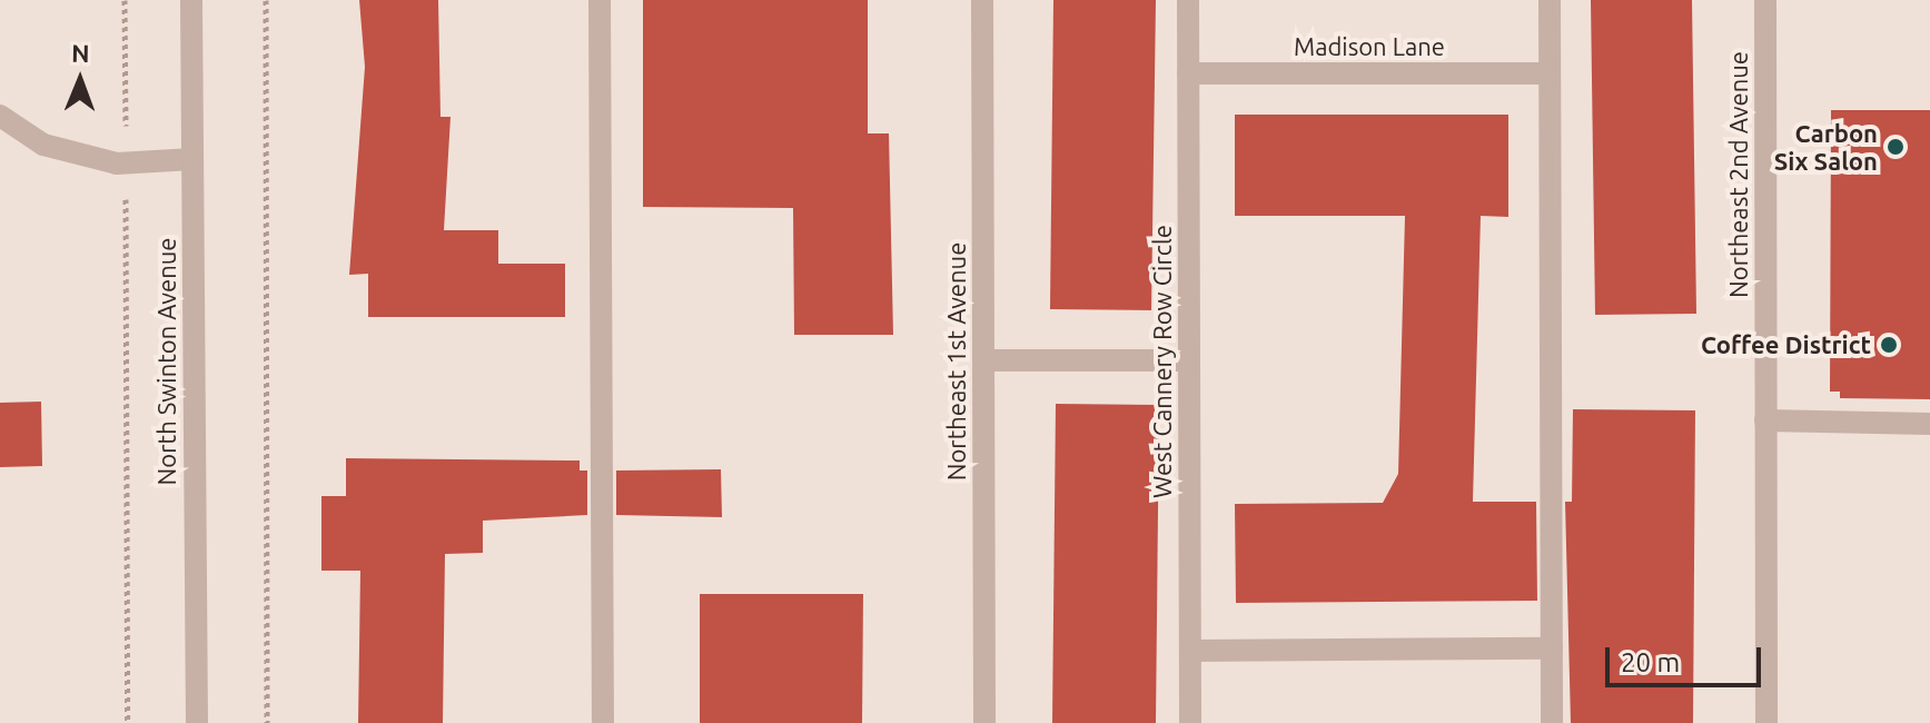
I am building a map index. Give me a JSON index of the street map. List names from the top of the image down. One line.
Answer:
{"streets":{"street":["Madison Lane","Northeast 2nd Avenue","North Swinton Avenue","Northeast 1st Avenue","West Cannery Row Circle"]},"crossings":[["Madison Lane","West Cannery Row Circle"]],"places":["Carbon Six Salon","Coffee District"],"scale_bar":"20 m","north":"top"}
